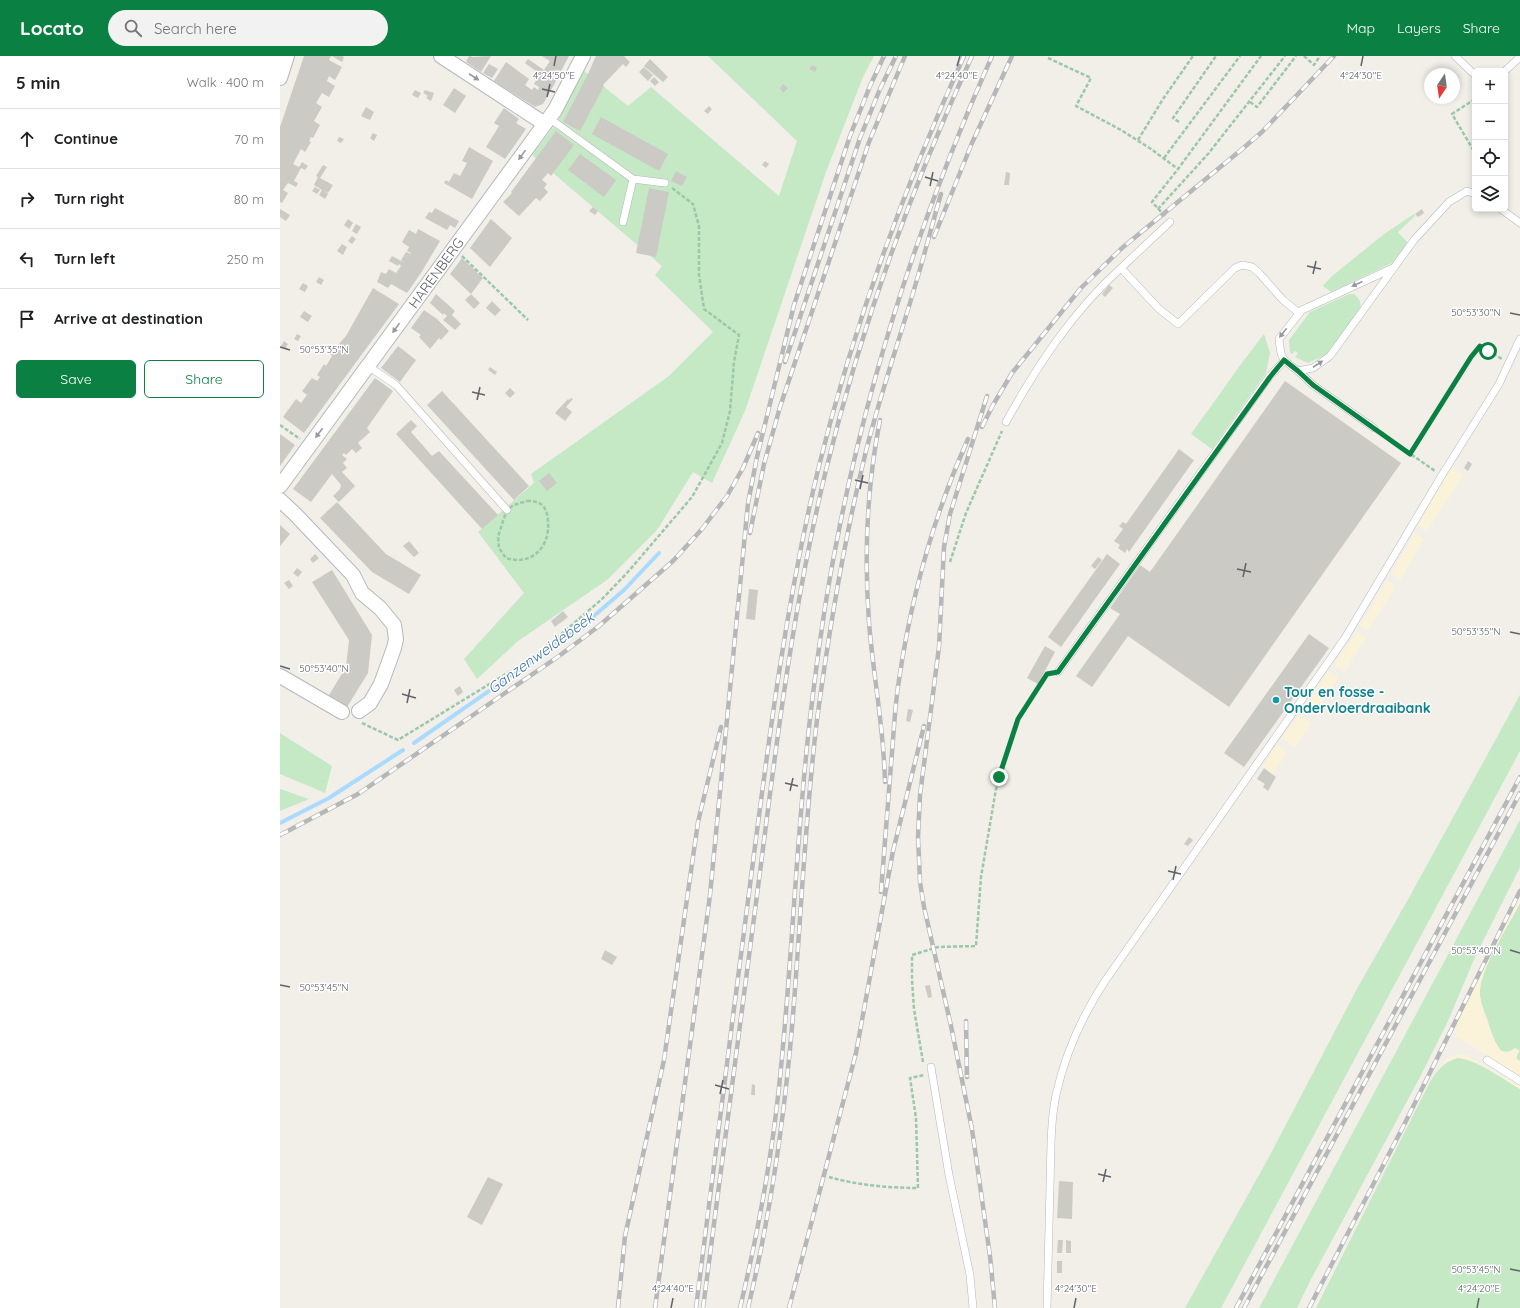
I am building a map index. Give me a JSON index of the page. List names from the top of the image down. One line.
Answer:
{"streets":{"street":["HARENBERG"]},"one_way":["HARENBERG"],"water":["Ganzenweidebeek"],"places":["Tour en fosse - Ondervloerdraaibank"],"north":"bottom","page":{"header":"Locato","search":"Search here","nav":["Map","Layers","Share"],"heading":["5 min","Walk · 400 m"],"map_buttons":["+","−"],"list":[["Continue","70 m"],["Turn right","80 m"],["Turn left","250 m"],"Arrive at destination"],"buttons":["Save","Share"]},"coordinates":["4°24'50\"E","4°24'40\"E","4°24'30\"E","50°53'30\"N","50°53'35\"N","50°53'40\"N","50°53'45\"N","4°24'20\"E"]}
